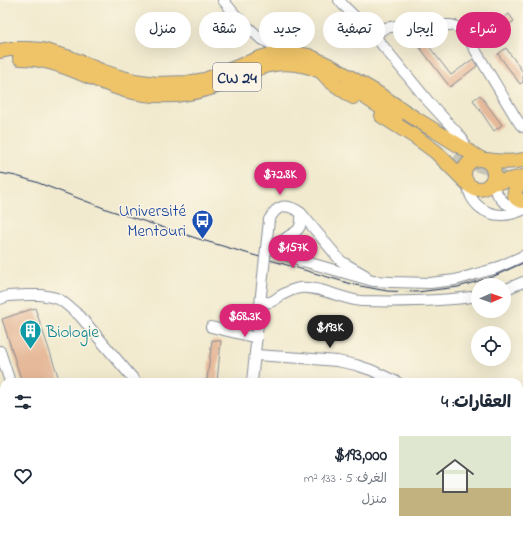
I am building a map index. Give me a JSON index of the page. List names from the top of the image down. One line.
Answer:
{"streets":{"highway":["CW 24"]},"places":{"bus stop":["Université Mentouri"],"building":["Biologie"]},"north":"right","page":{"chip":["شراء","إيجار","تصفية","جديد","شقة","منزل"],"price":["$72.8K","$157K","$68.3K","$193K"],"heading":"العقارات: 4","list":[{"name":"$193,000","note":"الغرف: 5 · 133 m² · منزل"}]}}
